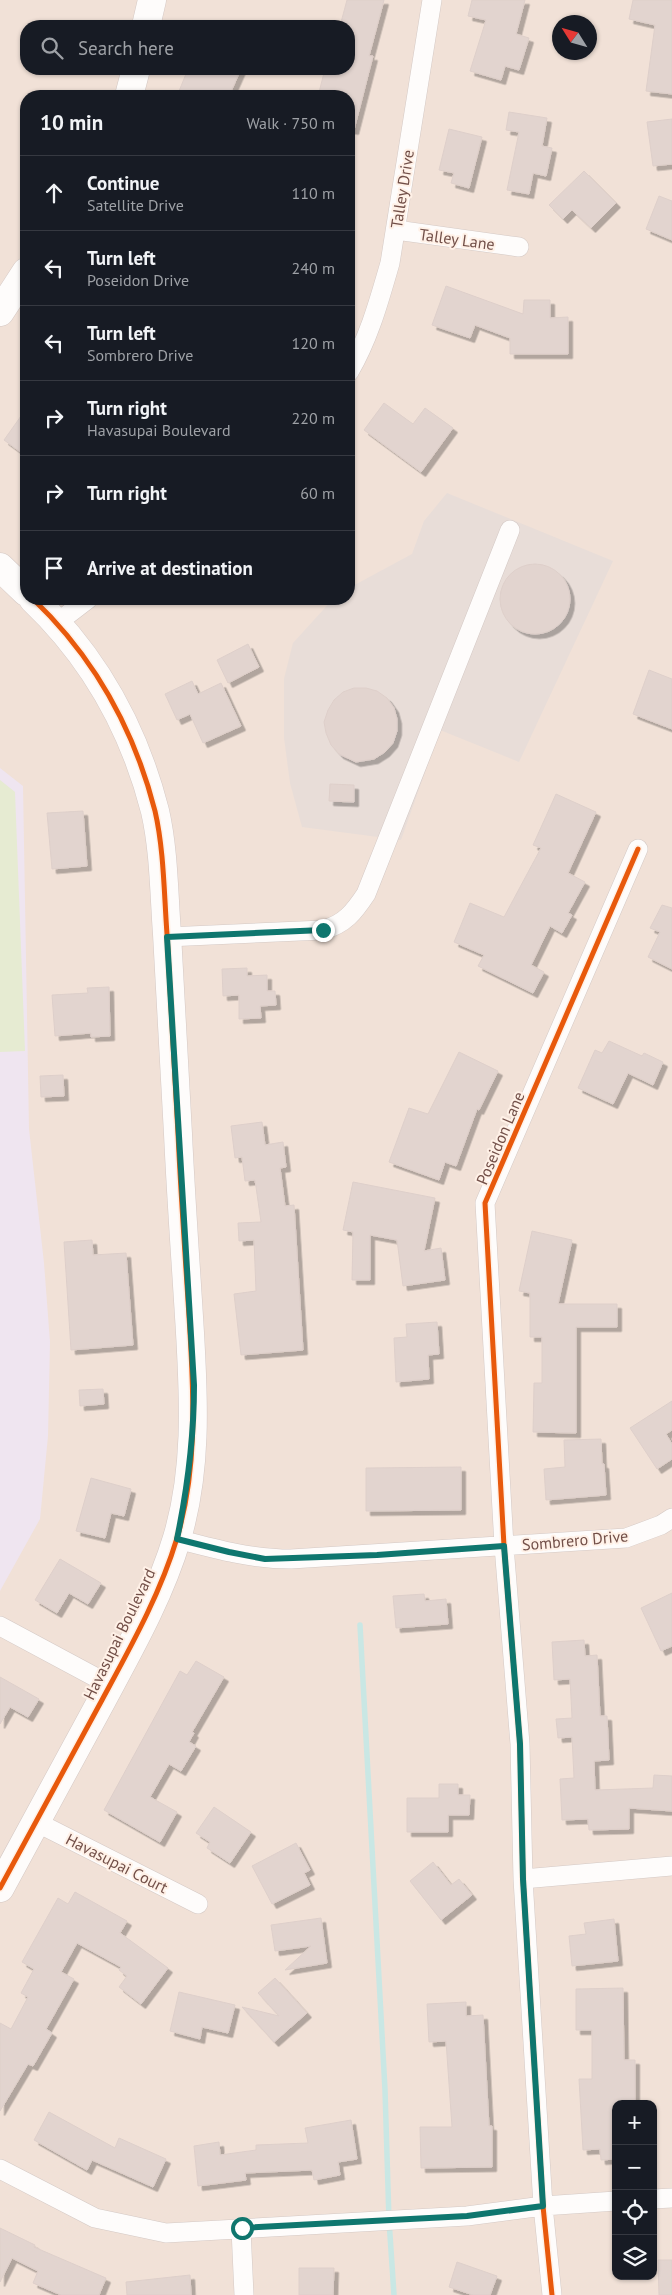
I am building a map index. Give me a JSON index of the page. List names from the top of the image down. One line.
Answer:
{"streets":{"street":["Talley Drive","Talley Lane","Poseidon Lane","Sombrero Drive","Havasupai Boulevard","Havasupai Court"]},"crossings":[["Talley Drive","Talley Lane"],["Poseidon Lane","Sombrero Drive"],["Sombrero Drive","Havasupai Boulevard"],["Havasupai Boulevard","Havasupai Court"]],"north":"top left","page":{"search":"Search here","heading":["10 min","Walk · 750 m"],"list":[["Continue","Satellite Drive","110 m"],["Turn left","Poseidon Drive","240 m"],["Turn left","Sombrero Drive","120 m"],["Turn right","Havasupai Boulevard","220 m"],["Turn right","60 m"],"Arrive at destination"],"map_buttons":["+","−"]}}
